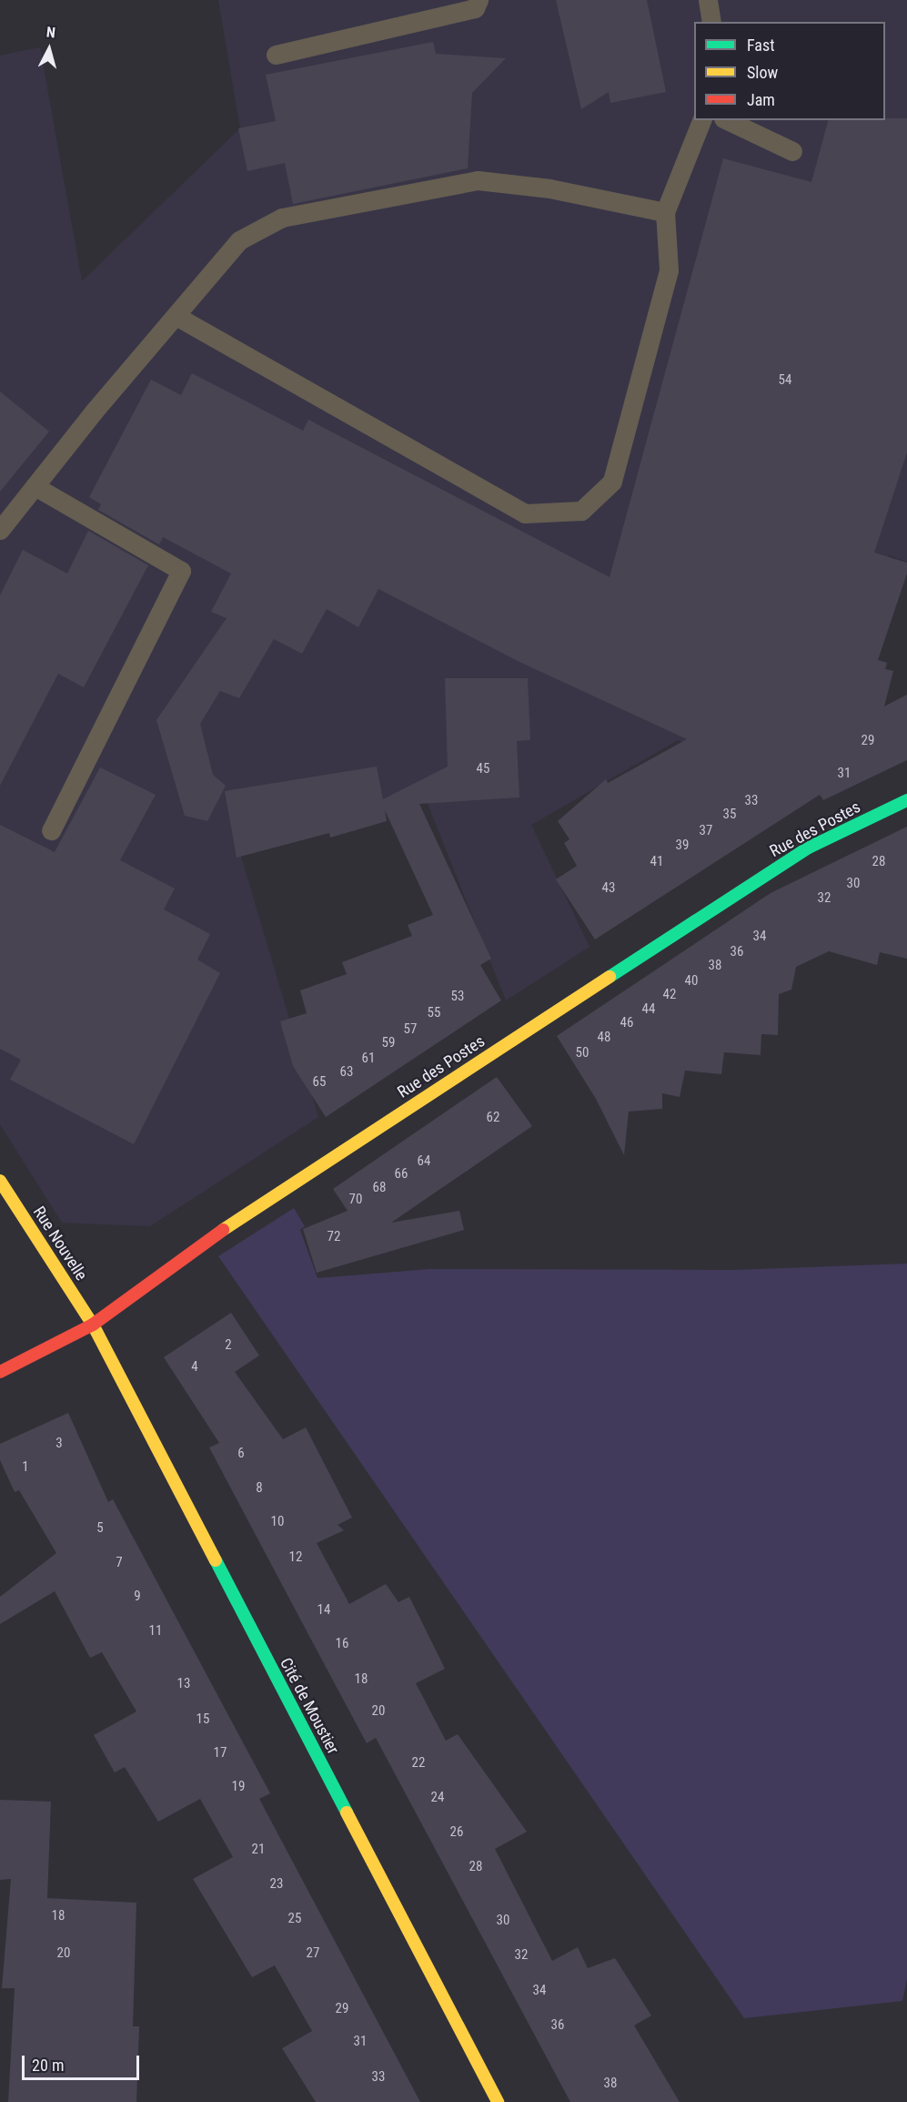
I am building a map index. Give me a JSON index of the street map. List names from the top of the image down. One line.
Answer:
{"streets":{"street":["Rue des Postes","Rue Nouvelle","Cité de Moustier"]},"crossings":[["Rue des Postes","Rue Nouvelle"],["Rue des Postes","Cité de Moustier"],["Rue Nouvelle","Cité de Moustier"]],"house_numbers":["54","29","45","31","33","35","37","39","41","28","30","43","32","34","36","38","40","42","53","44","55","46","57","48","59","50","61","63","65","62","64","66","68","70","72","2","4","3","6","1","8","10","5","12","7","9","14","11","16","18","13","20","15","17","22","19","24","26","21","28","23","18","25","30","20","27","32","34","29","36","31","33","38"],"legend":["Fast","Slow","Jam"],"scale_bar":"20 m","north":"top"}
